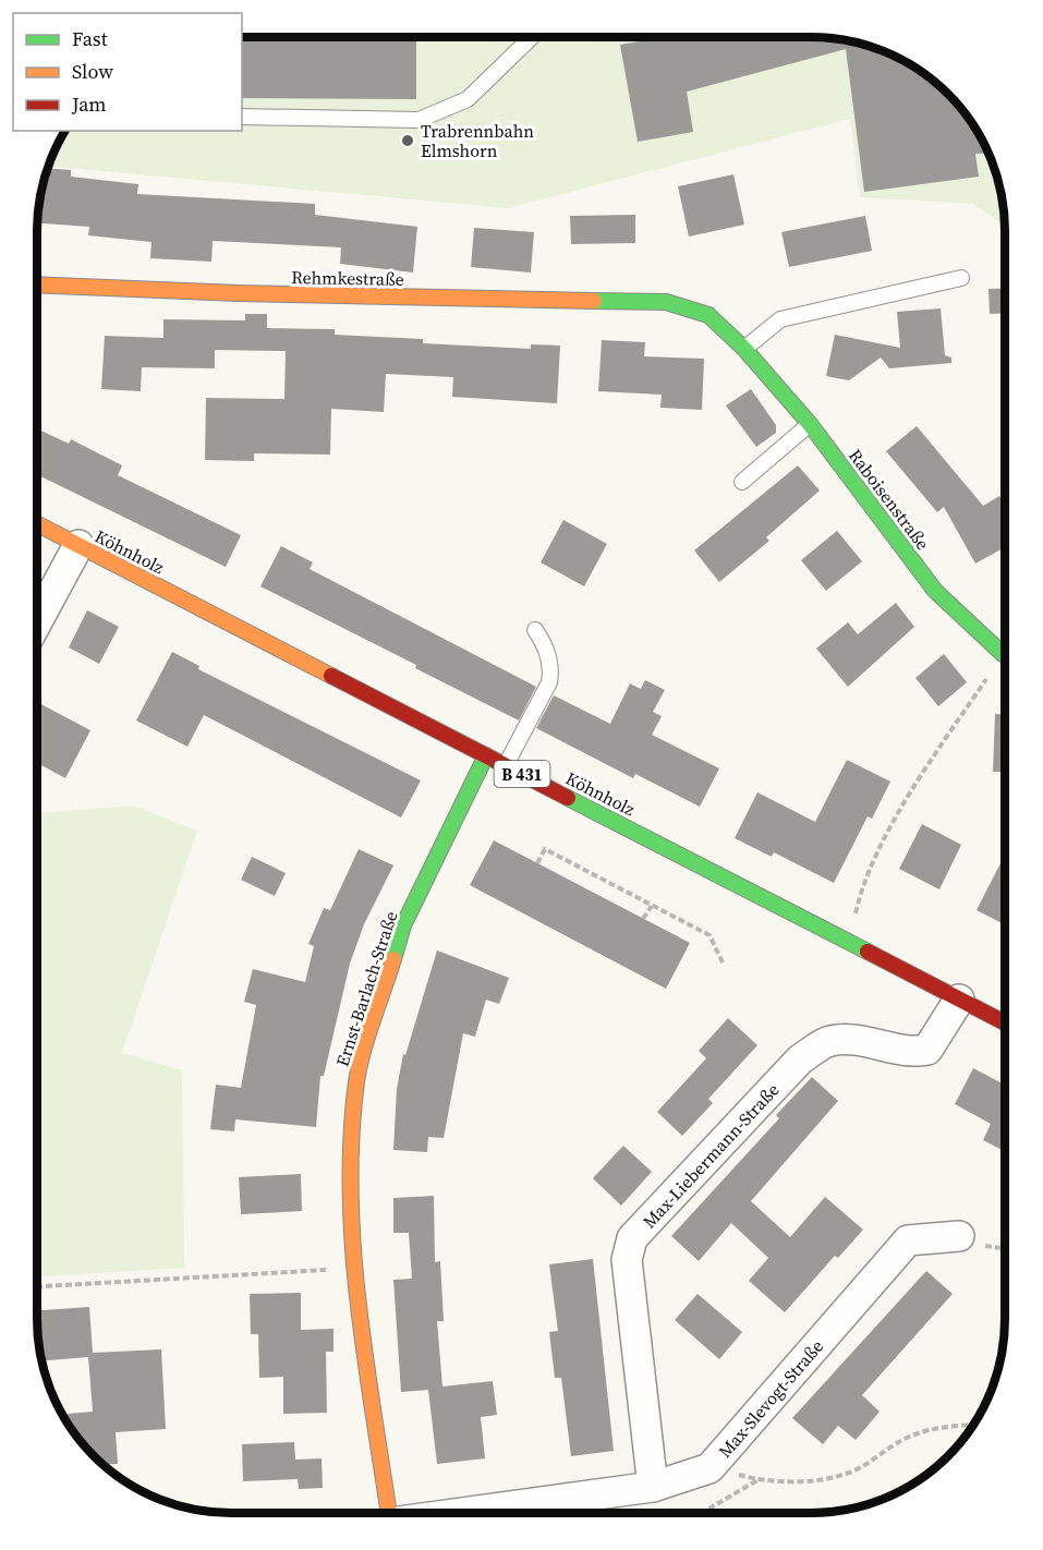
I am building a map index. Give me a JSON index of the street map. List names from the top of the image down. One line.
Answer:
{"streets":{"street":["Rehmkestraße","Raboisenstraße","Köhnholz","B 431","Ernst-Barlach-Straße","Max-Liebermann-Straße","Max-Slevogt-Straße"]},"crossings":[["Rehmkestraße","Raboisenstraße"],["Köhnholz","Ernst-Barlach-Straße"],["Köhnholz","Max-Liebermann-Straße"],["Max-Liebermann-Straße","Max-Slevogt-Straße"]],"places":["Trabrennbahn Elmshorn"],"legend":["Fast","Slow","Jam"]}
